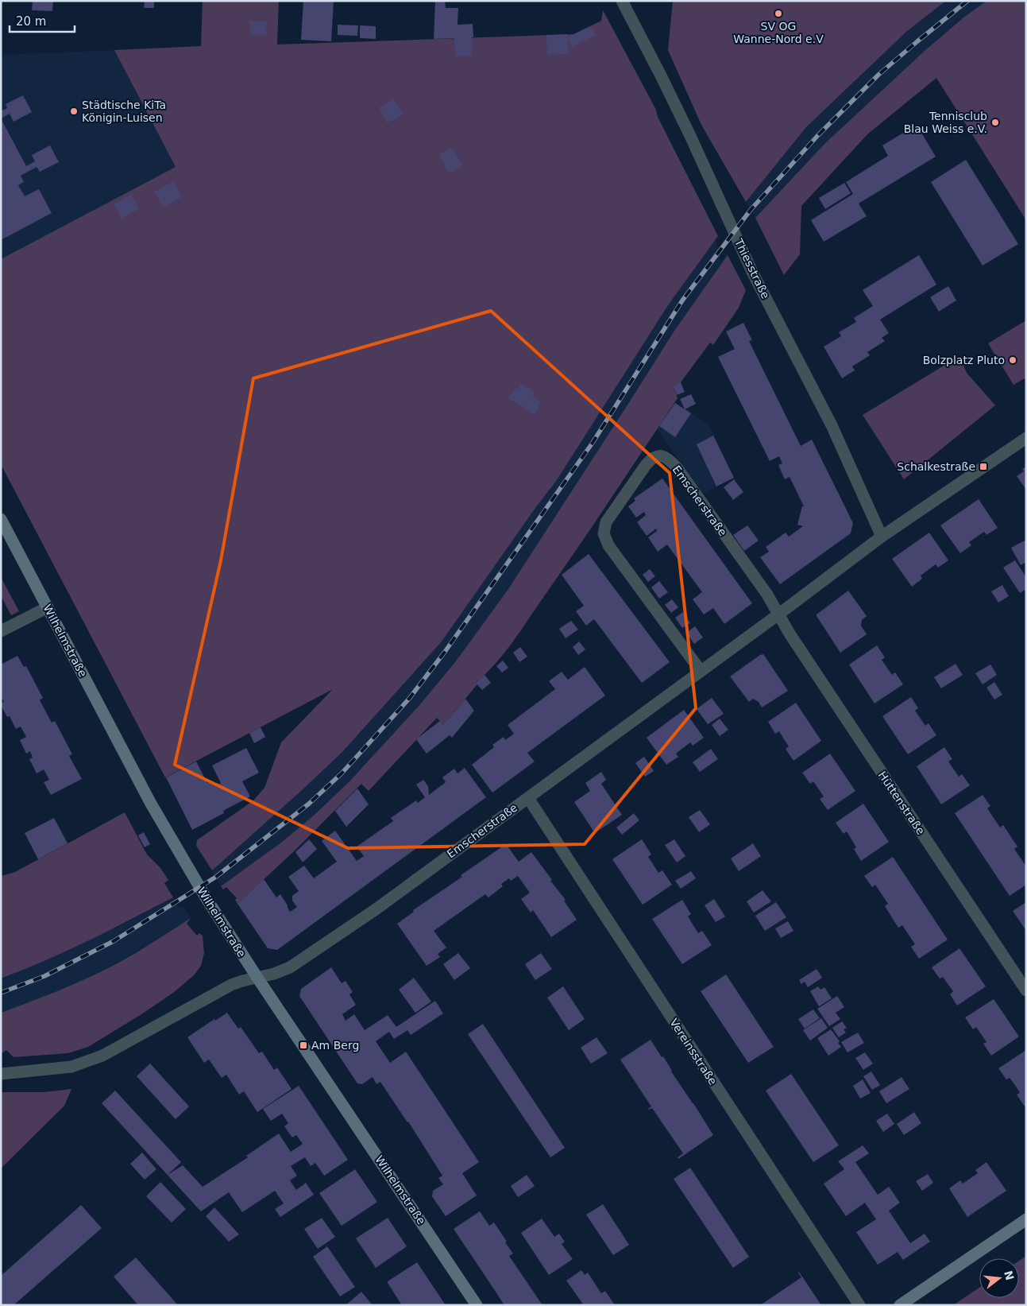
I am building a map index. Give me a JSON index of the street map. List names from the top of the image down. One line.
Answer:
{"streets":{"street":["Thiesstraße","Emscherstraße","Wilhelmstraße","Hüttenstraße","Vereinsstraße"]},"crossings":[["Thiesstraße","Emscherstraße"],["Emscherstraße","Wilhelmstraße"],["Emscherstraße","Hüttenstraße"],["Emscherstraße","Vereinsstraße"]],"places":{"other":["SV OG Wanne-Nord e.V","Städtische KiTa Königin-Luisen","Tennisclub Blau Weiss e.V.","Bolzplatz Pluto"],"transit":["Schalkestraße","Am Berg"]},"scale_bar":"20 m","north":"right"}
